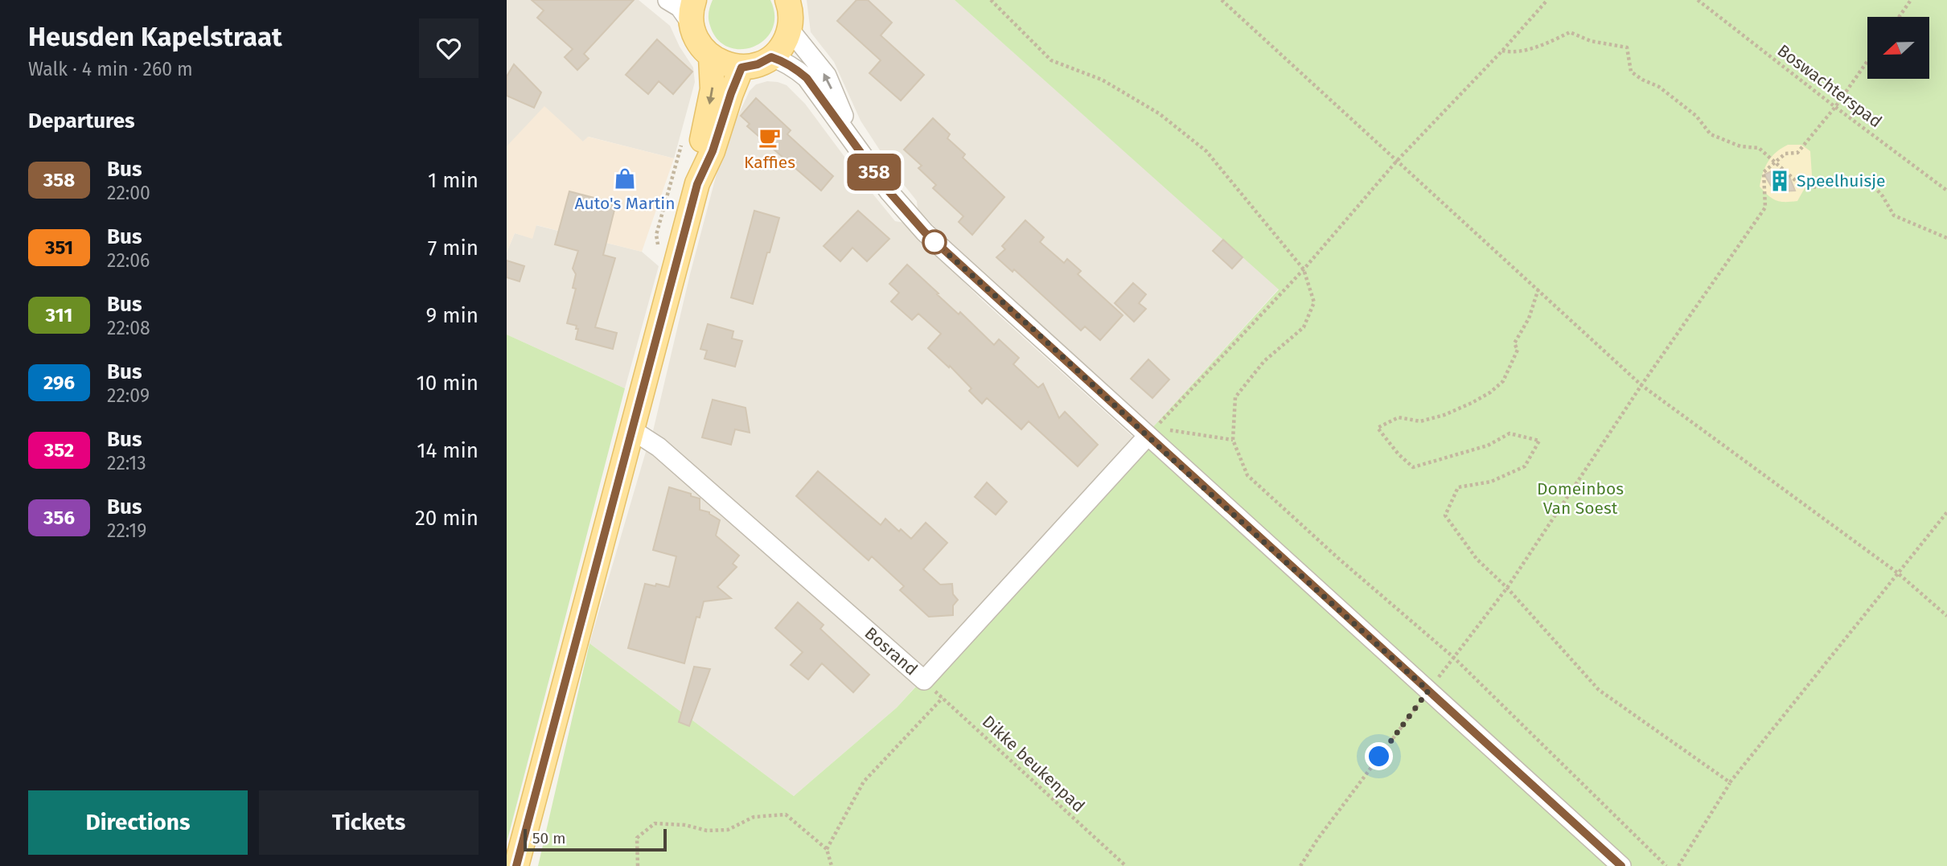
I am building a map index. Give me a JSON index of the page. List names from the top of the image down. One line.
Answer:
{"streets":{"street":["Bosrand"],"path":["Boswachterspad","Dikke beukenpad"]},"crossings":[["Bosrand","Dikke beukenpad"]],"parks":["Domeinbos Van Soest"],"places":{"cafe":["Kaffies"],"shop":["Auto's Martin"],"building":["Speelhuisje"]},"lines":["bus line 358"],"scale_bar":"50 m","north":"left","page":{"heading":[["Heusden Kapelstraat","Walk · 4 min · 260 m"],"Departures"],"on_map":"358","list":[{"mark":"358","name":"Bus","note":"22:00","value":"1 min"},{"mark":"351","name":"Bus","note":"22:06","value":"7 min"},{"mark":"311","name":"Bus","note":"22:08","value":"9 min"},{"mark":"296","name":"Bus","note":"22:09","value":"10 min"},{"mark":"352","name":"Bus","note":"22:13","value":"14 min"},{"mark":"356","name":"Bus","note":"22:19","value":"20 min"}],"buttons":["Directions","Tickets"],"scale":"50 m"}}
